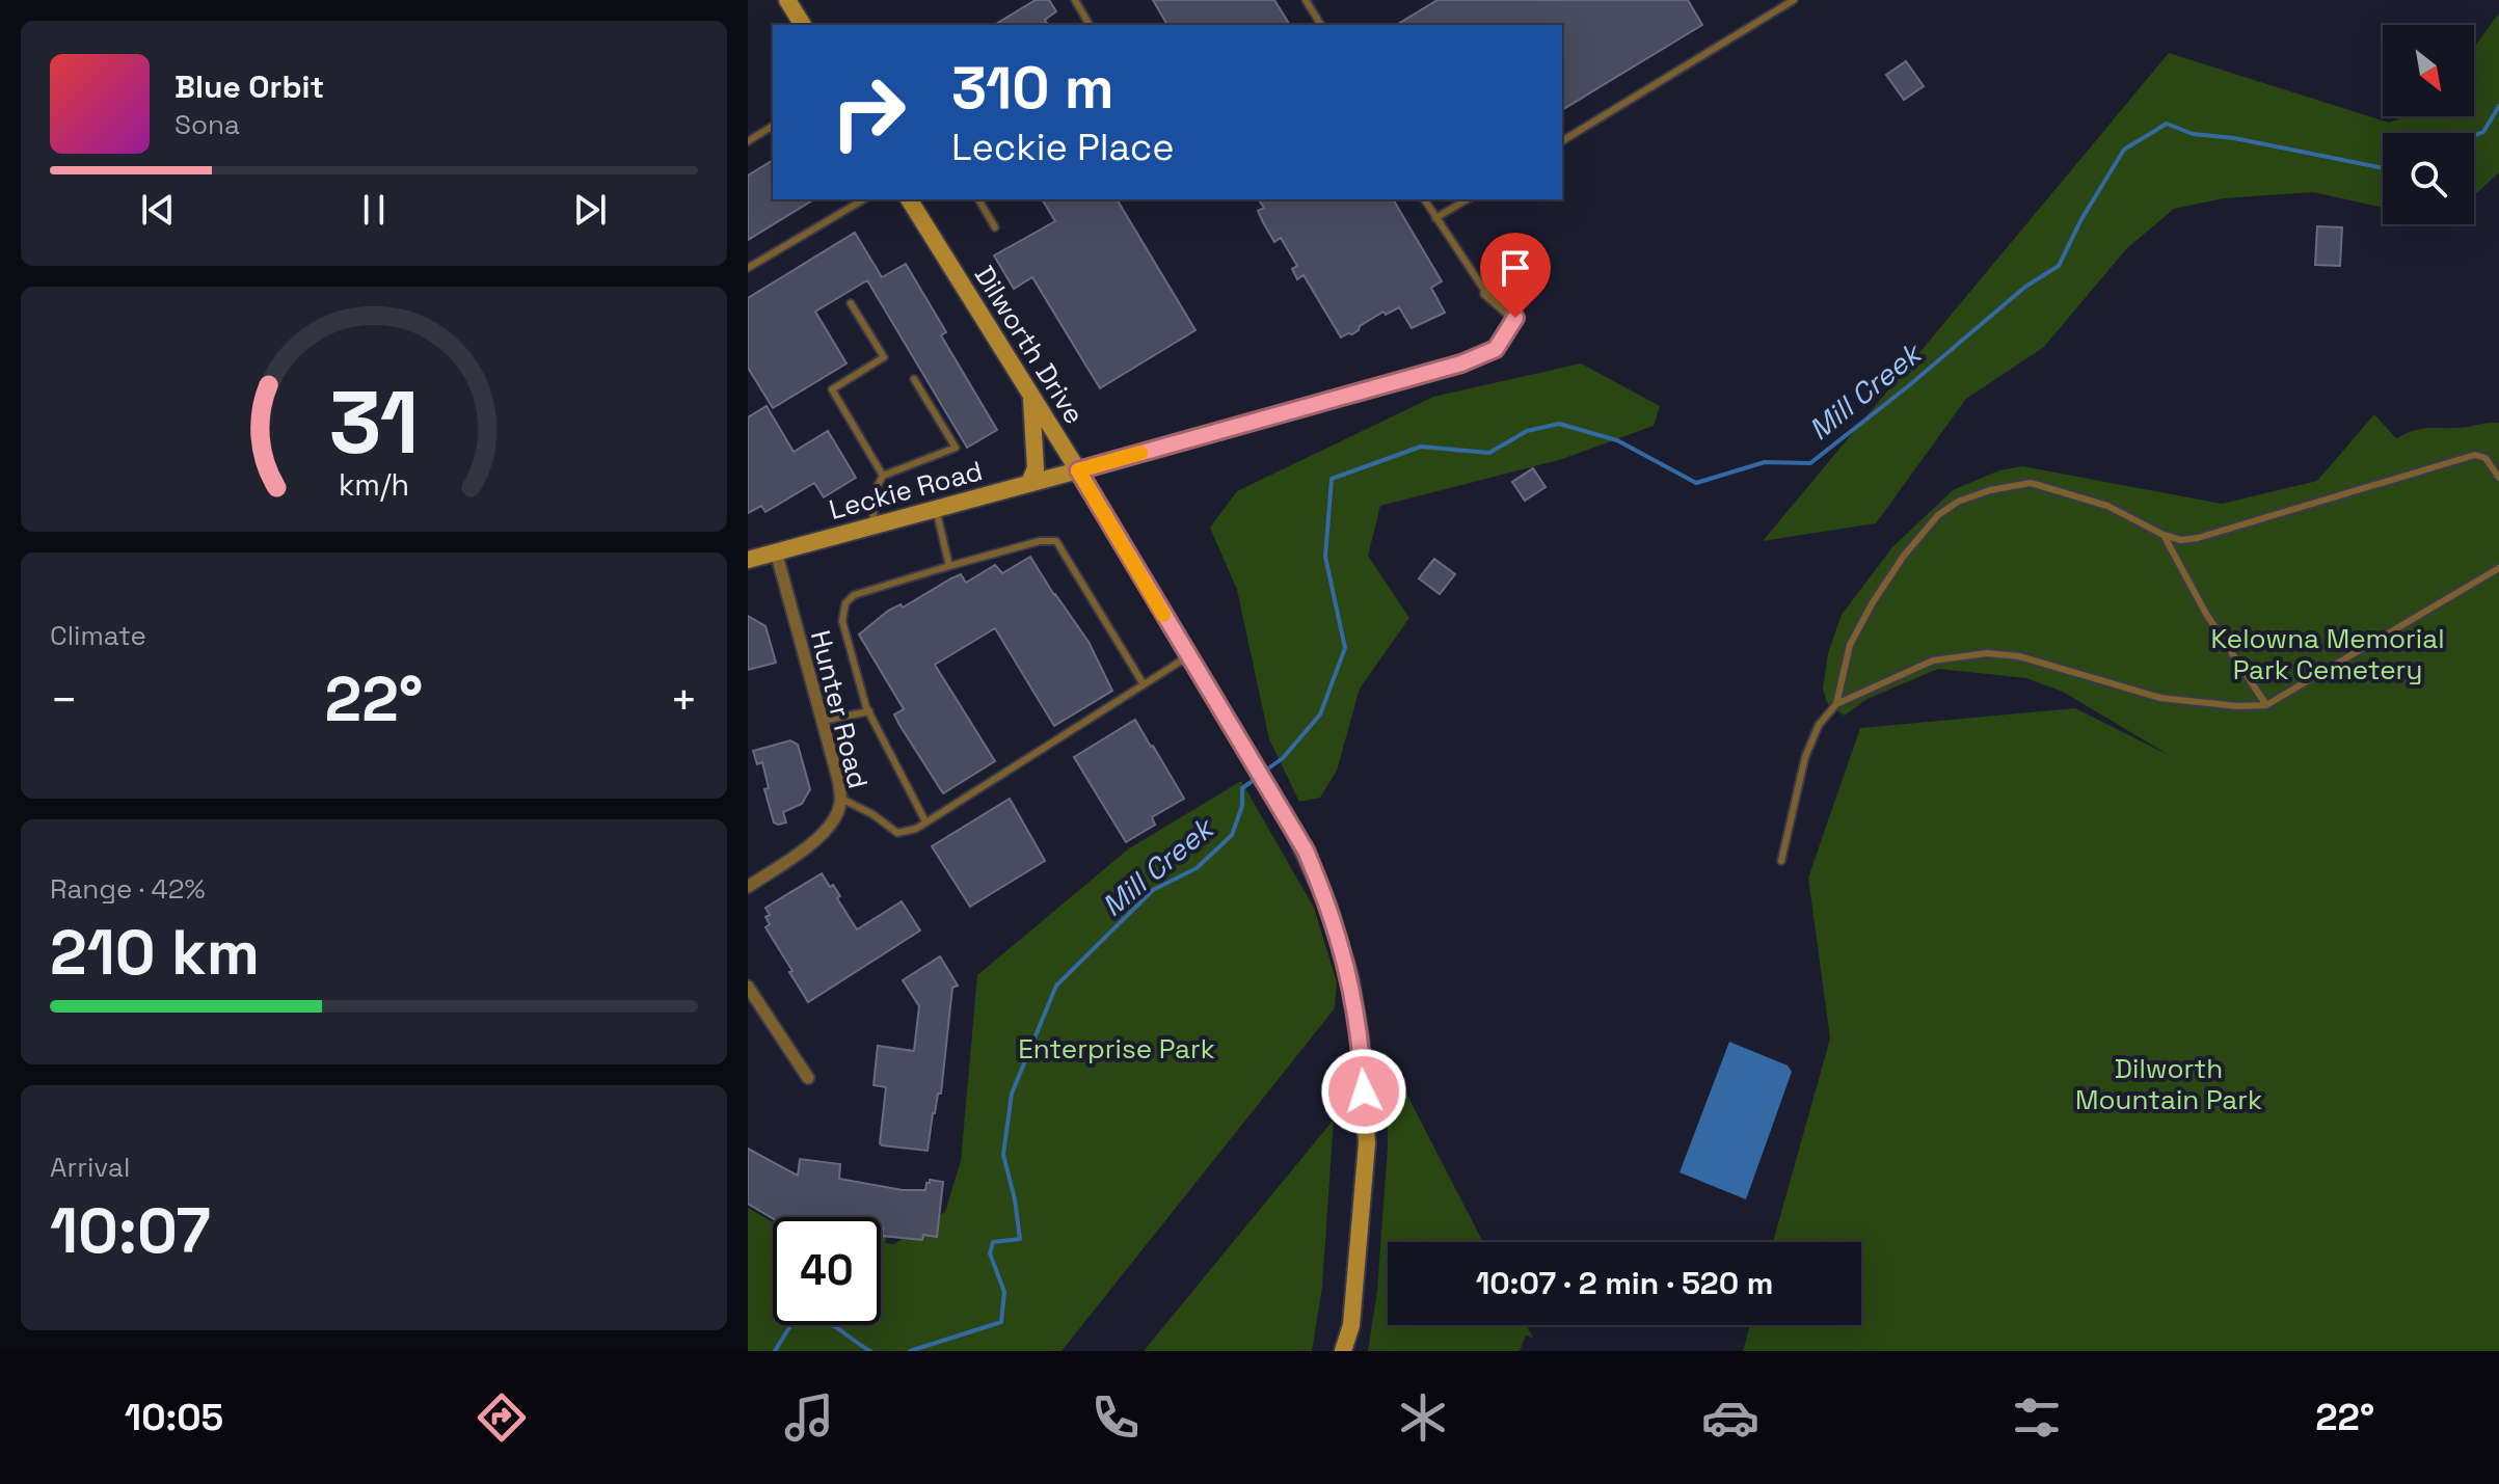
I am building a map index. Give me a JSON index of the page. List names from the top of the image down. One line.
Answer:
{"streets":{"main road":["Dilworth Drive","Leckie Road"],"street":["Hunter Road"]},"crossings":[["Dilworth Drive","Leckie Road"],["Leckie Road","Hunter Road"]],"water":["Mill Creek"],"parks":["Kelowna Memorial Park Cemetery","Enterprise Park","Dilworth Mountain Park"],"north":"bottom right","page":{"turn":["310 m","Leckie Place"],"song":["Blue Orbit","Sona"],"tile":["Climate",["Range · 42%","210 km"],["Arrival","10:07"]],"heat":["−","22°","+"],"limit":"40","trip":"10:07 · 2 min · 520 m","tabs":["10:05","22°"],"gauge":["31","km/h"]}}
